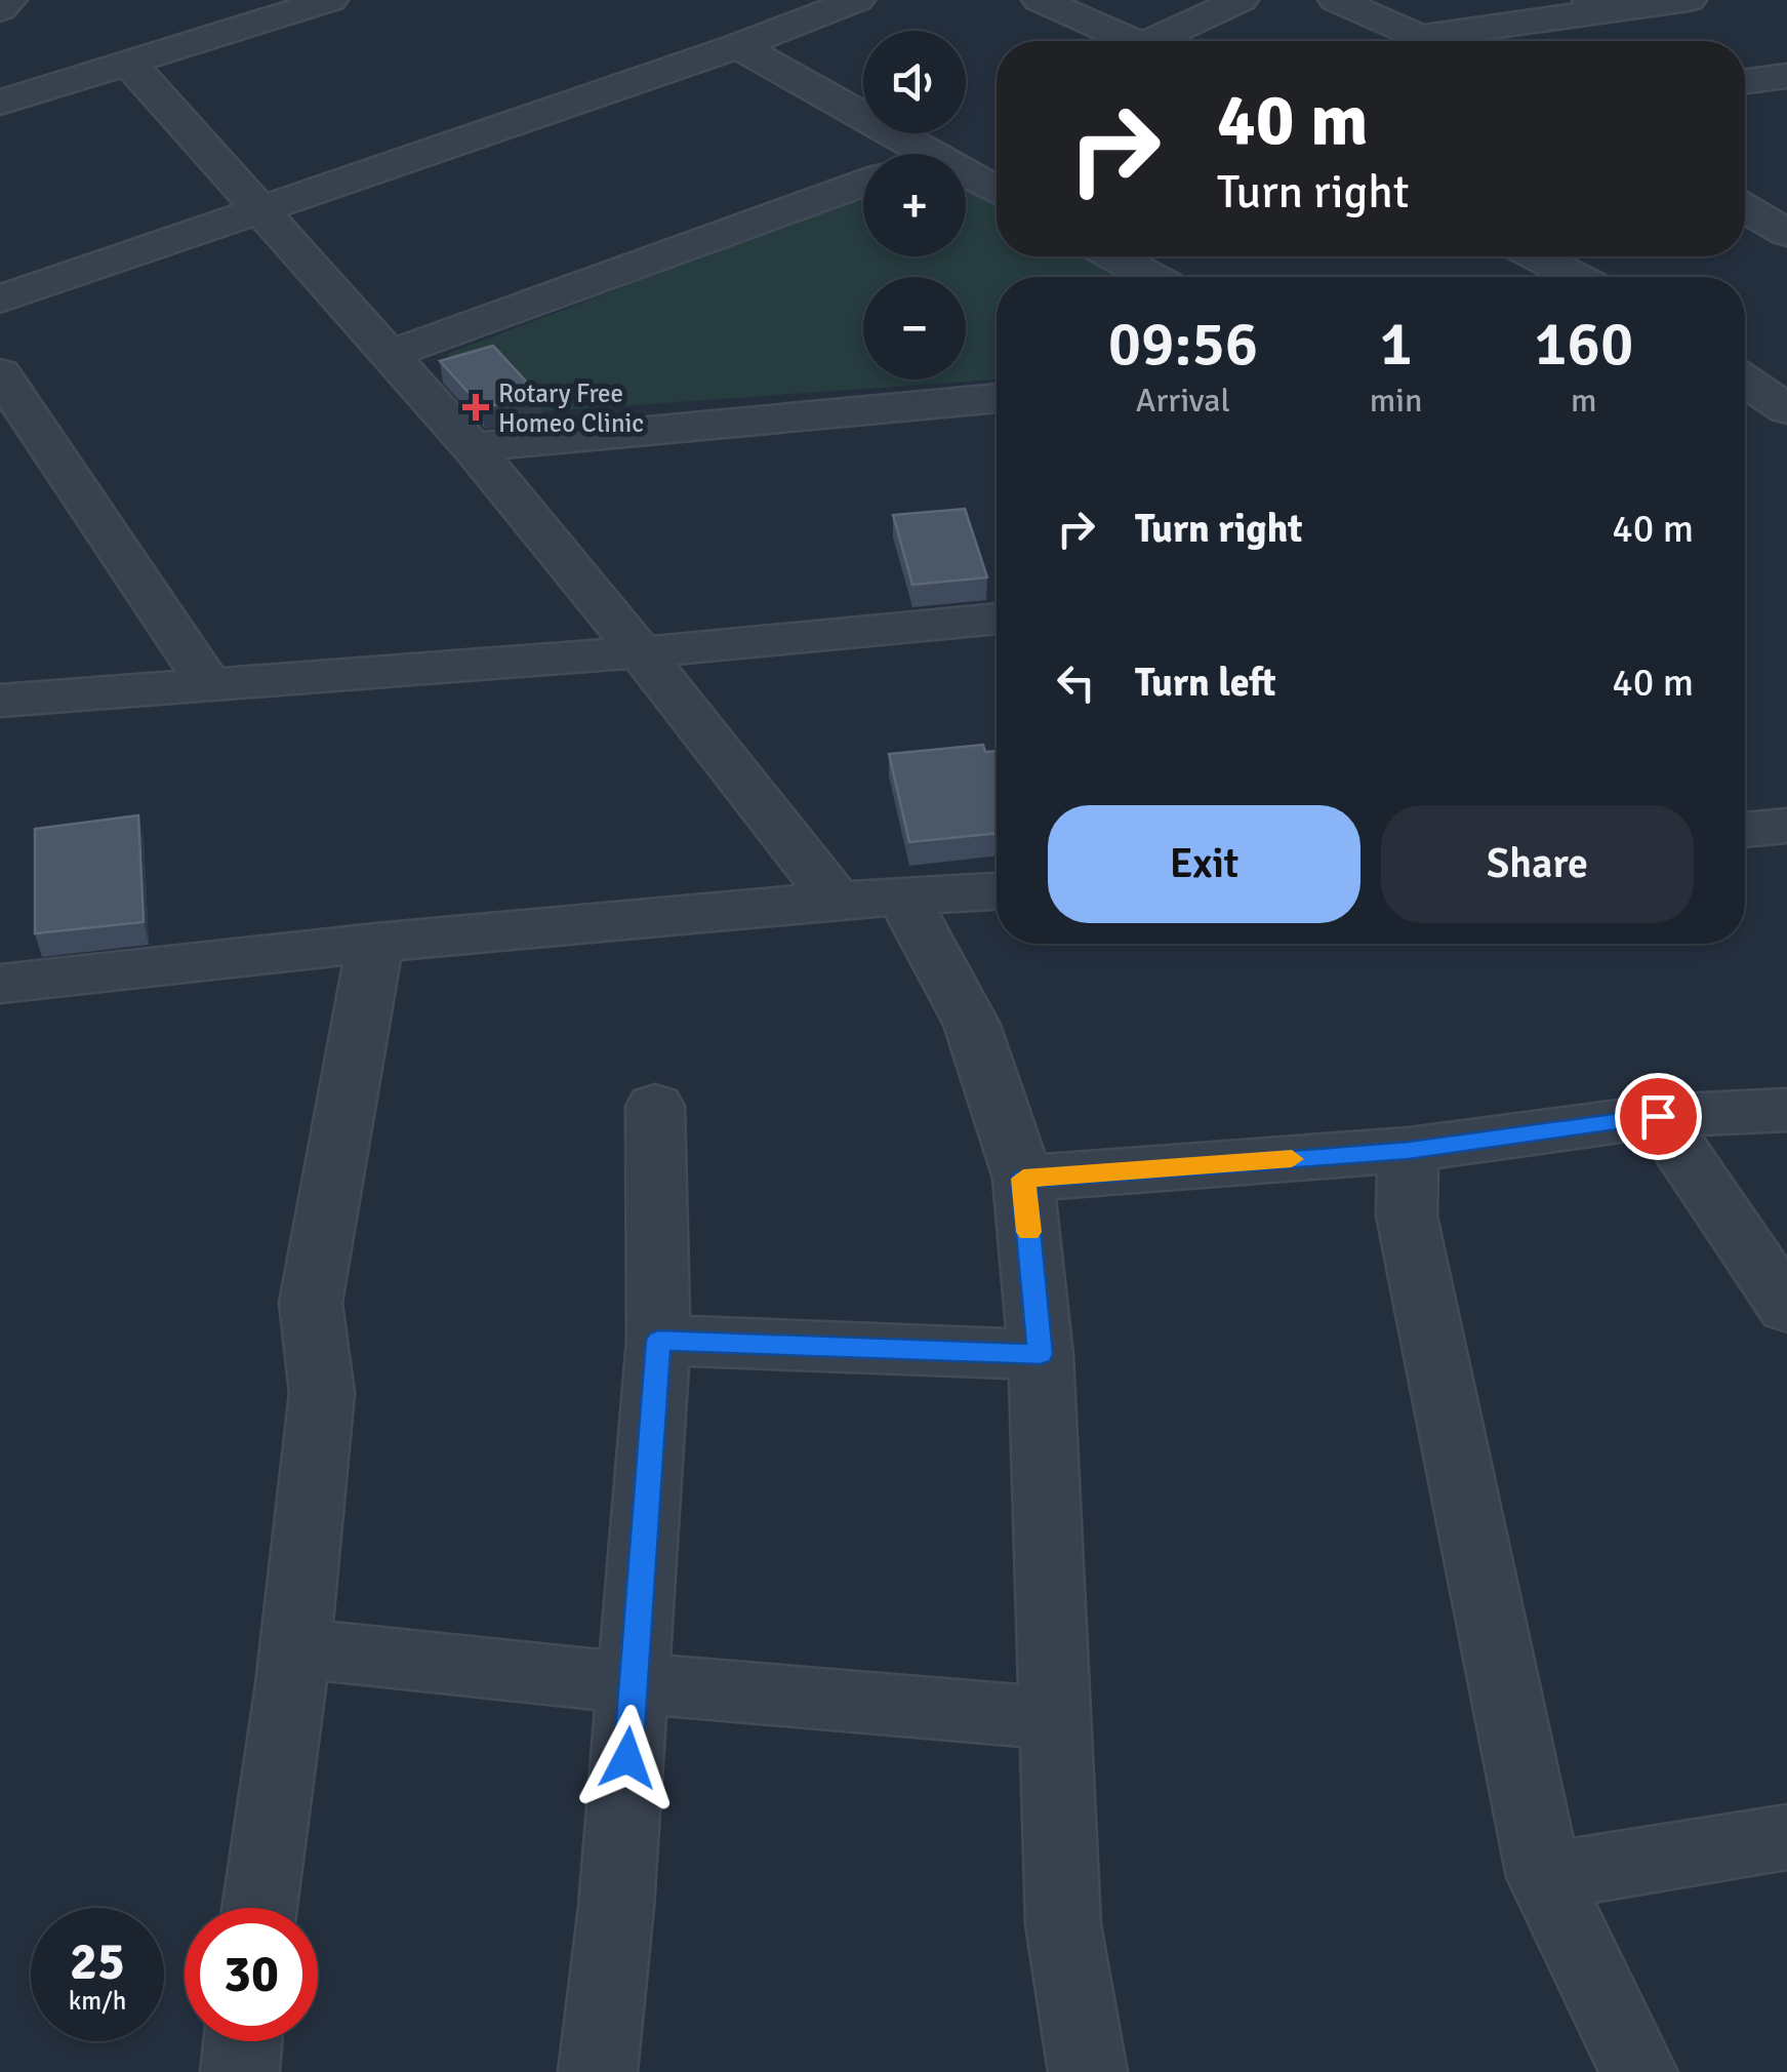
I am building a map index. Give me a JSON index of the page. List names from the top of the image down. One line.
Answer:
{"places":{"health":["Rotary Free Homeo Clinic"]},"page":{"map_buttons":["+","−"],"turn":["40 m","Turn right"],"eta":["09:56","Arrival","1","min","160","m"],"list":[{"name":"Turn right","value":"40 m"},{"name":"Turn left","value":"40 m"}],"buttons":["Exit","Share"],"speed":"25 km/h","limit":"30"}}
